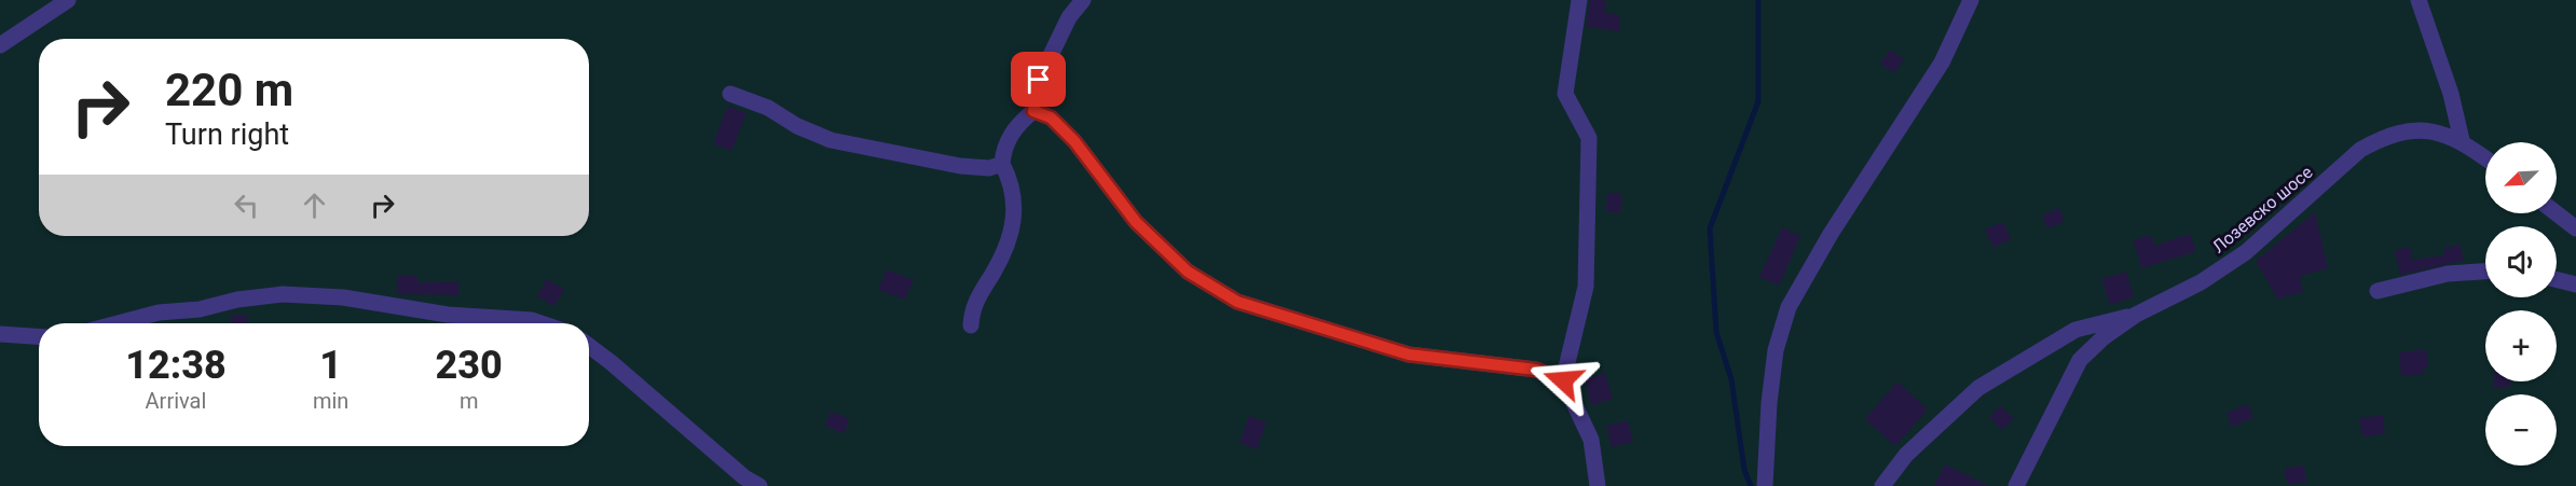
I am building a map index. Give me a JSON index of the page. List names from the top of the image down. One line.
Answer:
{"streets":{"street":["Лозевско шосе"]},"north":"bottom left","page":{"turn":["220 m","Turn right"],"map_buttons":["+","−"],"eta":["12:38","Arrival","1","min","230","m"]}}
